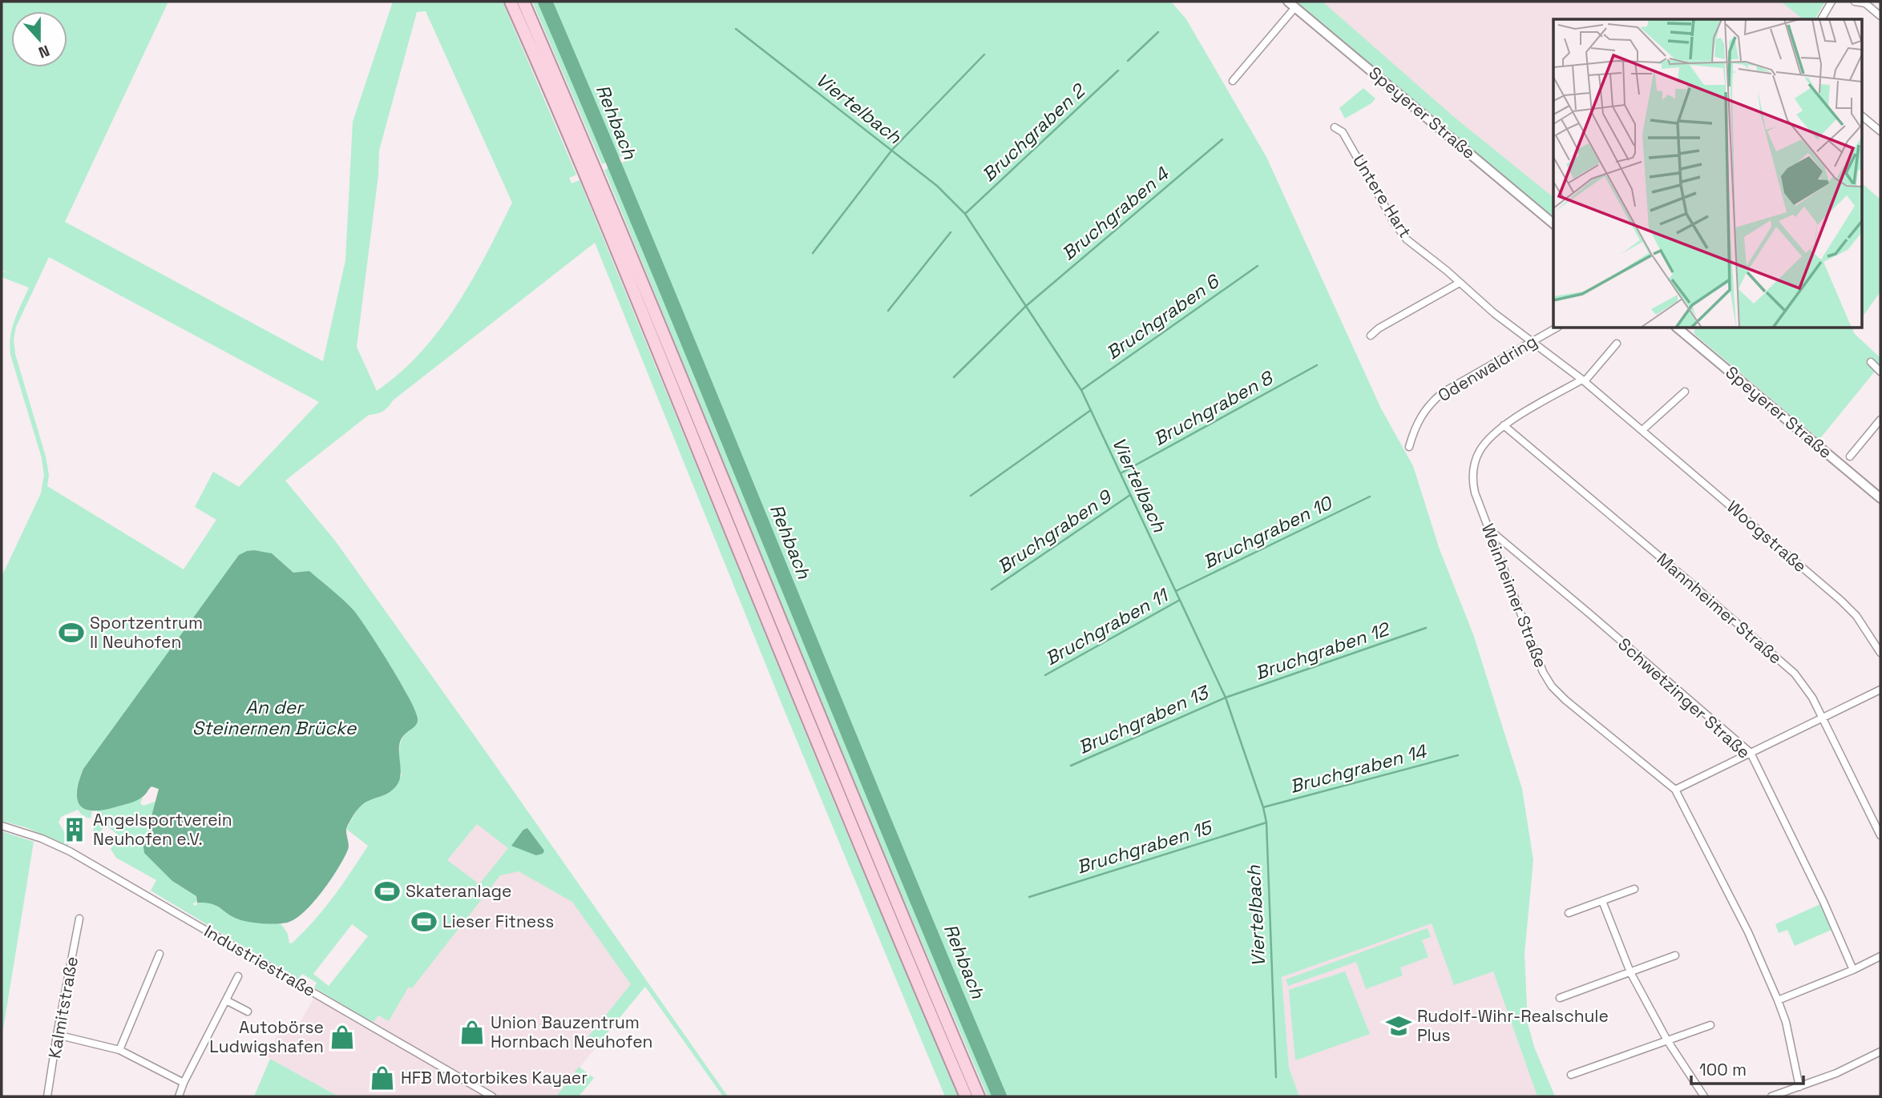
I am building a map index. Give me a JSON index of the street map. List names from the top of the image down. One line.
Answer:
{"streets":{"street":["Speyerer Straße","Untere Hart","Odenwaldring","Woogstraße","Weinheimer Straße","Mannheimer Straße","Schwetzinger Straße","Industriestraße","Kalmitstraße"]},"crossings":[["Untere Hart","Odenwaldring"],["Untere Hart","Woogstraße"],["Odenwaldring","Woogstraße"],["Woogstraße","Weinheimer Straße"],["Weinheimer Straße","Mannheimer Straße"],["Weinheimer Straße","Schwetzinger Straße"]],"water":["Viertelbach","Rehbach","Bruchgraben 2","Bruchgraben 4","Bruchgraben 6","Bruchgraben 8","Bruchgraben 9","Bruchgraben 10","Bruchgraben 11","Bruchgraben 12","An der Steinernen Brücke","Bruchgraben 13","Bruchgraben 14","Bruchgraben 15"],"places":{"sports":["Sportzentrum II Neuhofen","Skateranlage","Lieser Fitness"],"building":["Angelsportverein Neuhofen e.V."],"school or university":["Rudolf-Wihr-Realschule Plus"],"shop":["Union Bauzentrum Hornbach Neuhofen","Autobörse Ludwigshafen","HFB Motorbikes Kayaer"]},"scale_bar":"100 m","north":"bottom"}
